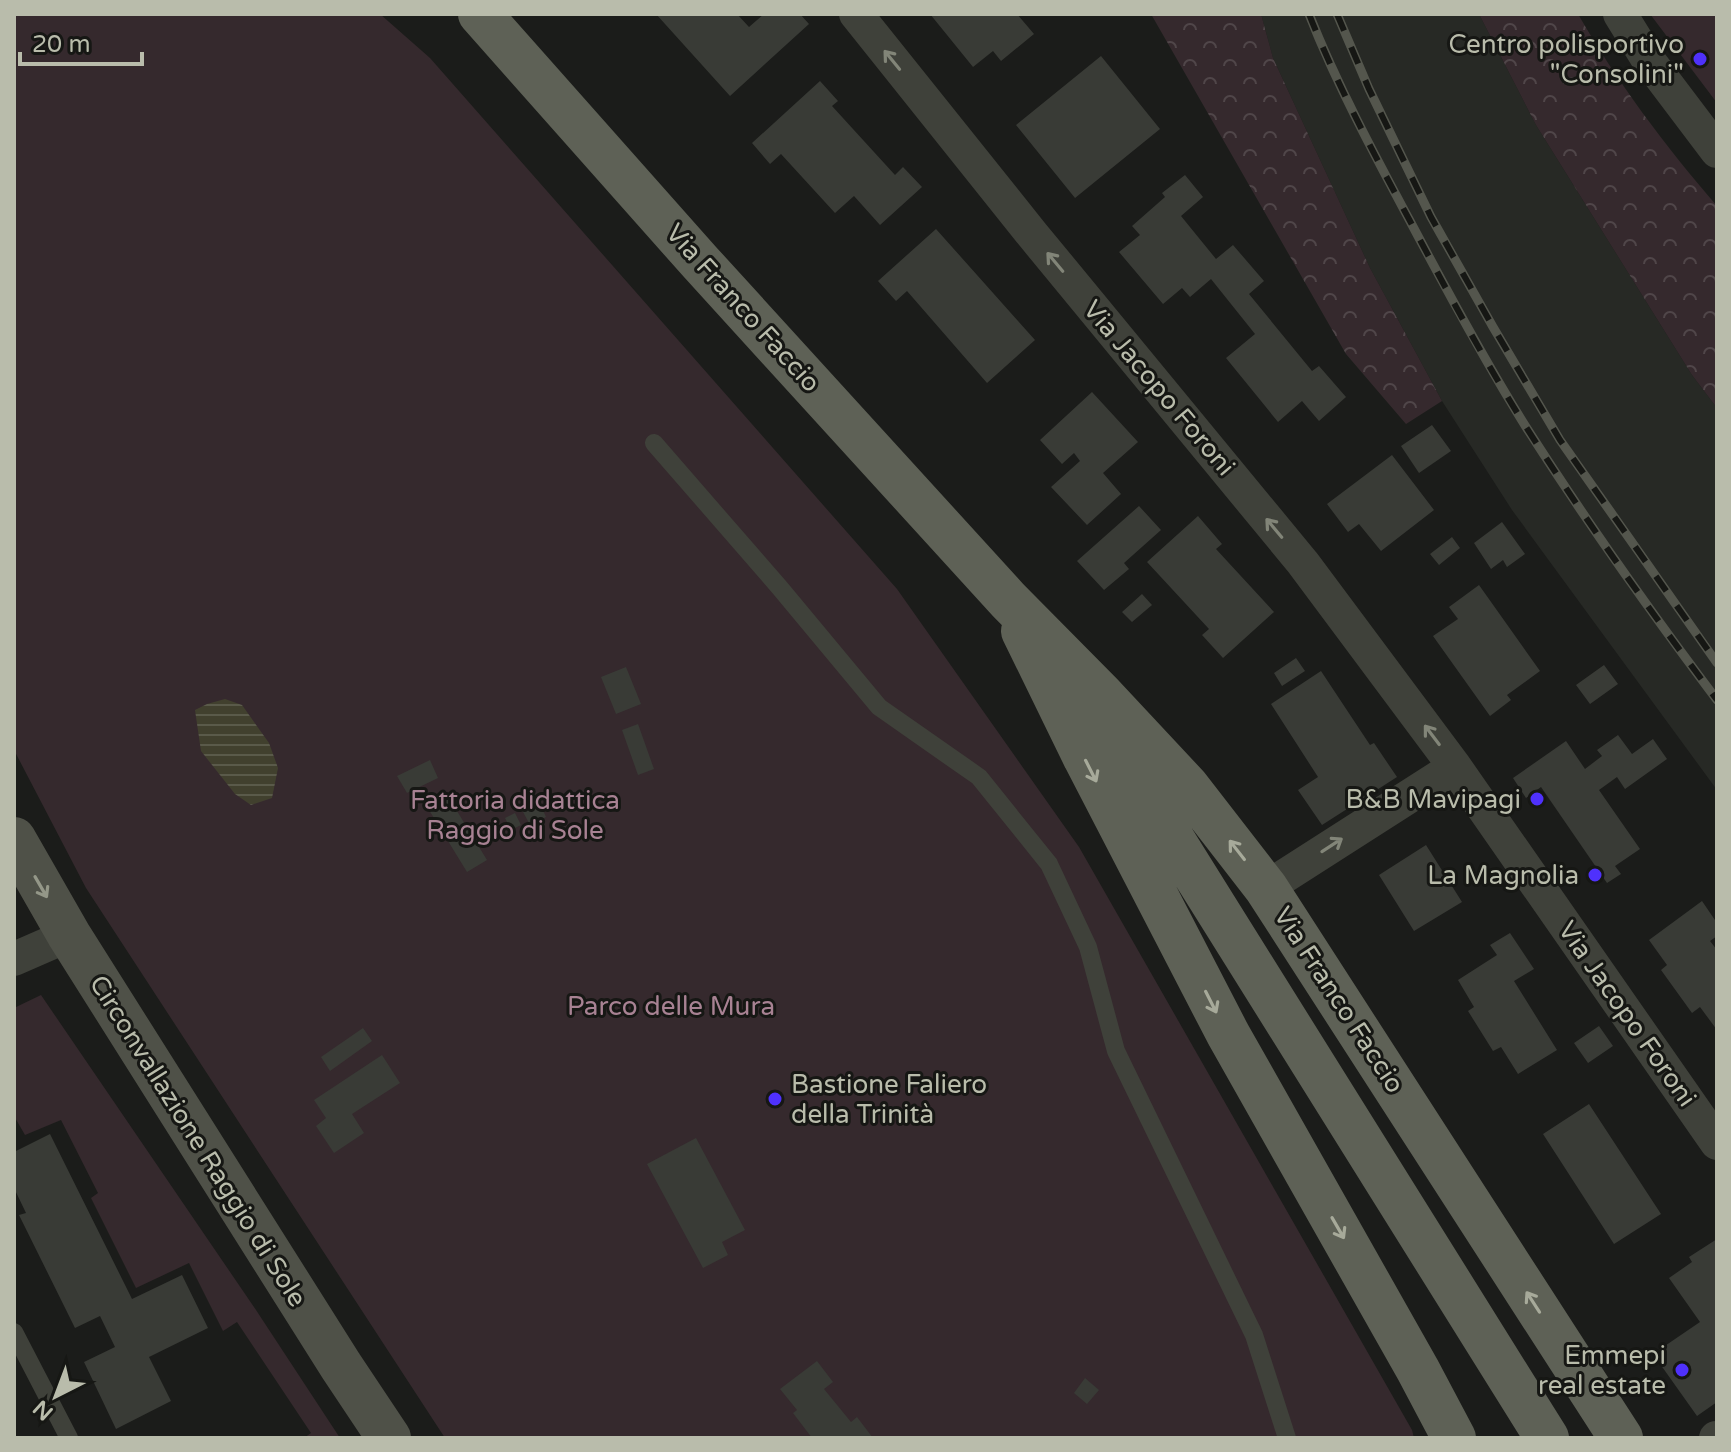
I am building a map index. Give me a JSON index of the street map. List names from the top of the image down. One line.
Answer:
{"streets":{"main road":["Via Franco Faccio"],"street":["Via Jacopo Foroni","Circonvallazione Raggio di Sole"]},"one_way":["Via Jacopo Foroni"],"parks":["Fattoria didattica Raggio di Sole","Parco delle Mura"],"places":["Centro polisportivo \"Consolini\"","B&B Mavipagi","La Magnolia","Bastione Faliero della Trinità","Emmepi real estate"],"scale_bar":"20 m","north":"bottom left"}
